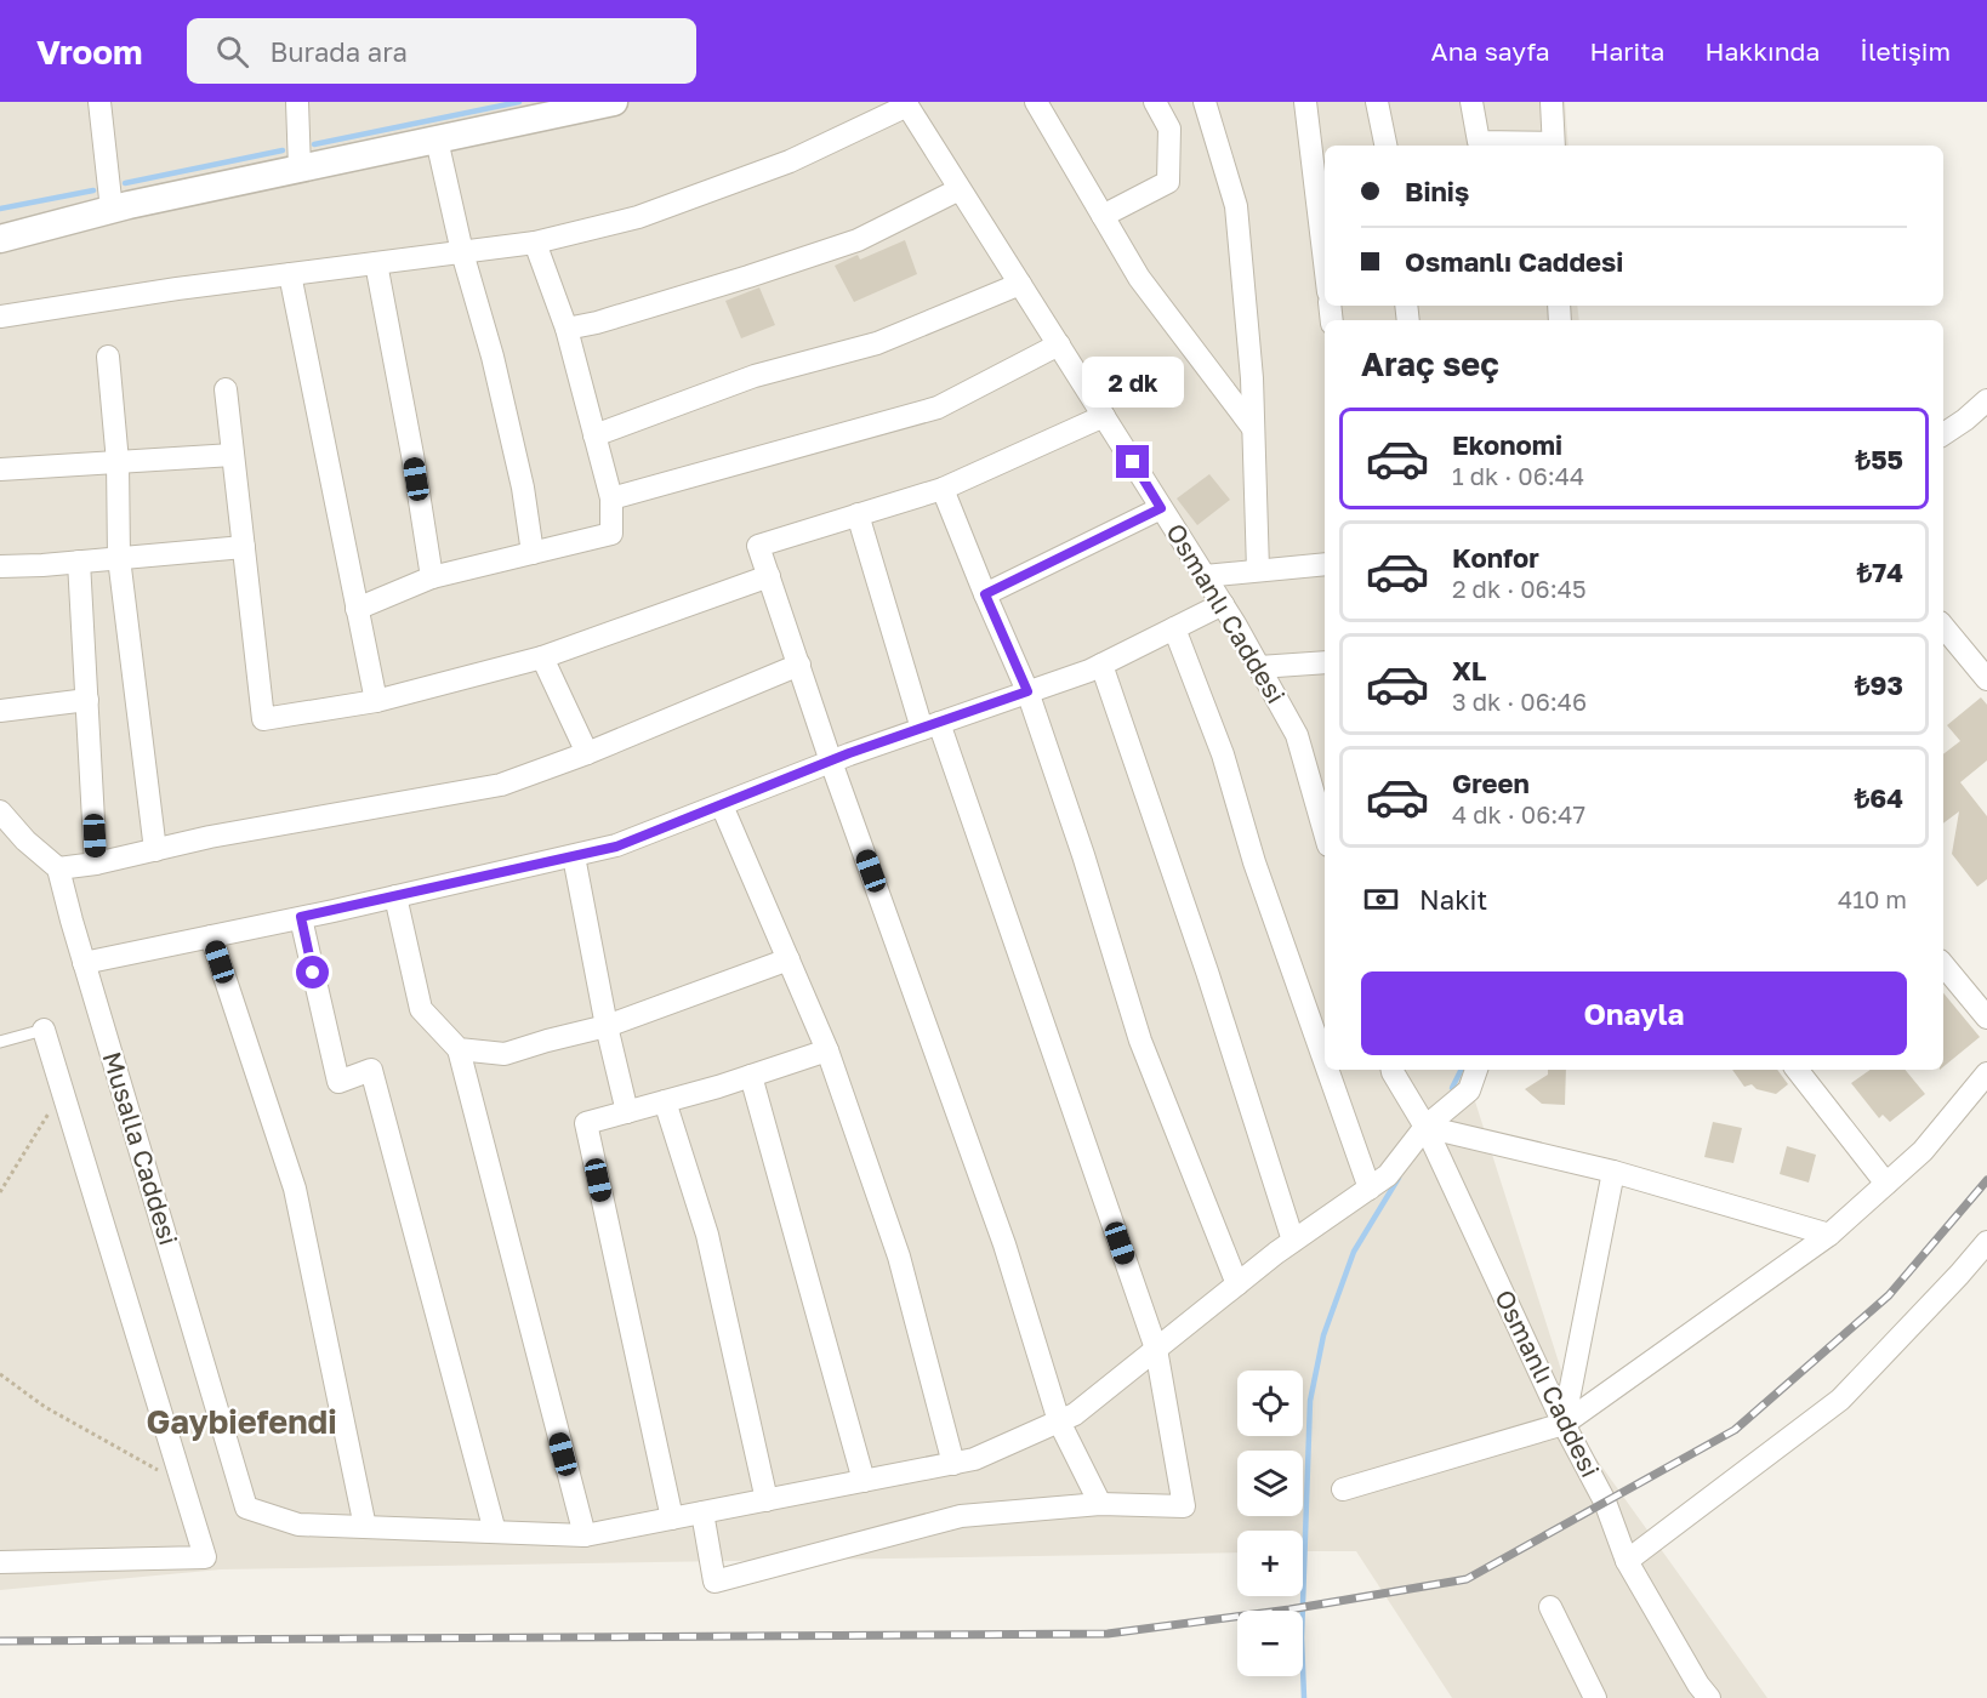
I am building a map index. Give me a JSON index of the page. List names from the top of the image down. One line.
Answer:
{"streets":{"street":["Osmanlı Caddesi","Musalla Caddesi"]},"districts":["Gaybiefendi"],"page":{"header":"Vroom","search":"Burada ara","nav":["Ana sayfa","Harita","Hakkında","İletişim"],"banner":["Biniş","Osmanlı Caddesi"],"heading":"Araç seç","bubble":"2 dk","list":[{"name":"Ekonomi","note":"1 dk · 06:44","value":"₺55"},{"name":"Konfor","note":"2 dk · 06:45","value":"₺74"},{"name":"XL","note":"3 dk · 06:46","value":"₺93"},{"name":"Green","note":"4 dk · 06:47","value":"₺64"}],"pay":["Nakit","410 m"],"buttons":"Onayla","map_buttons":["+","−"]}}
